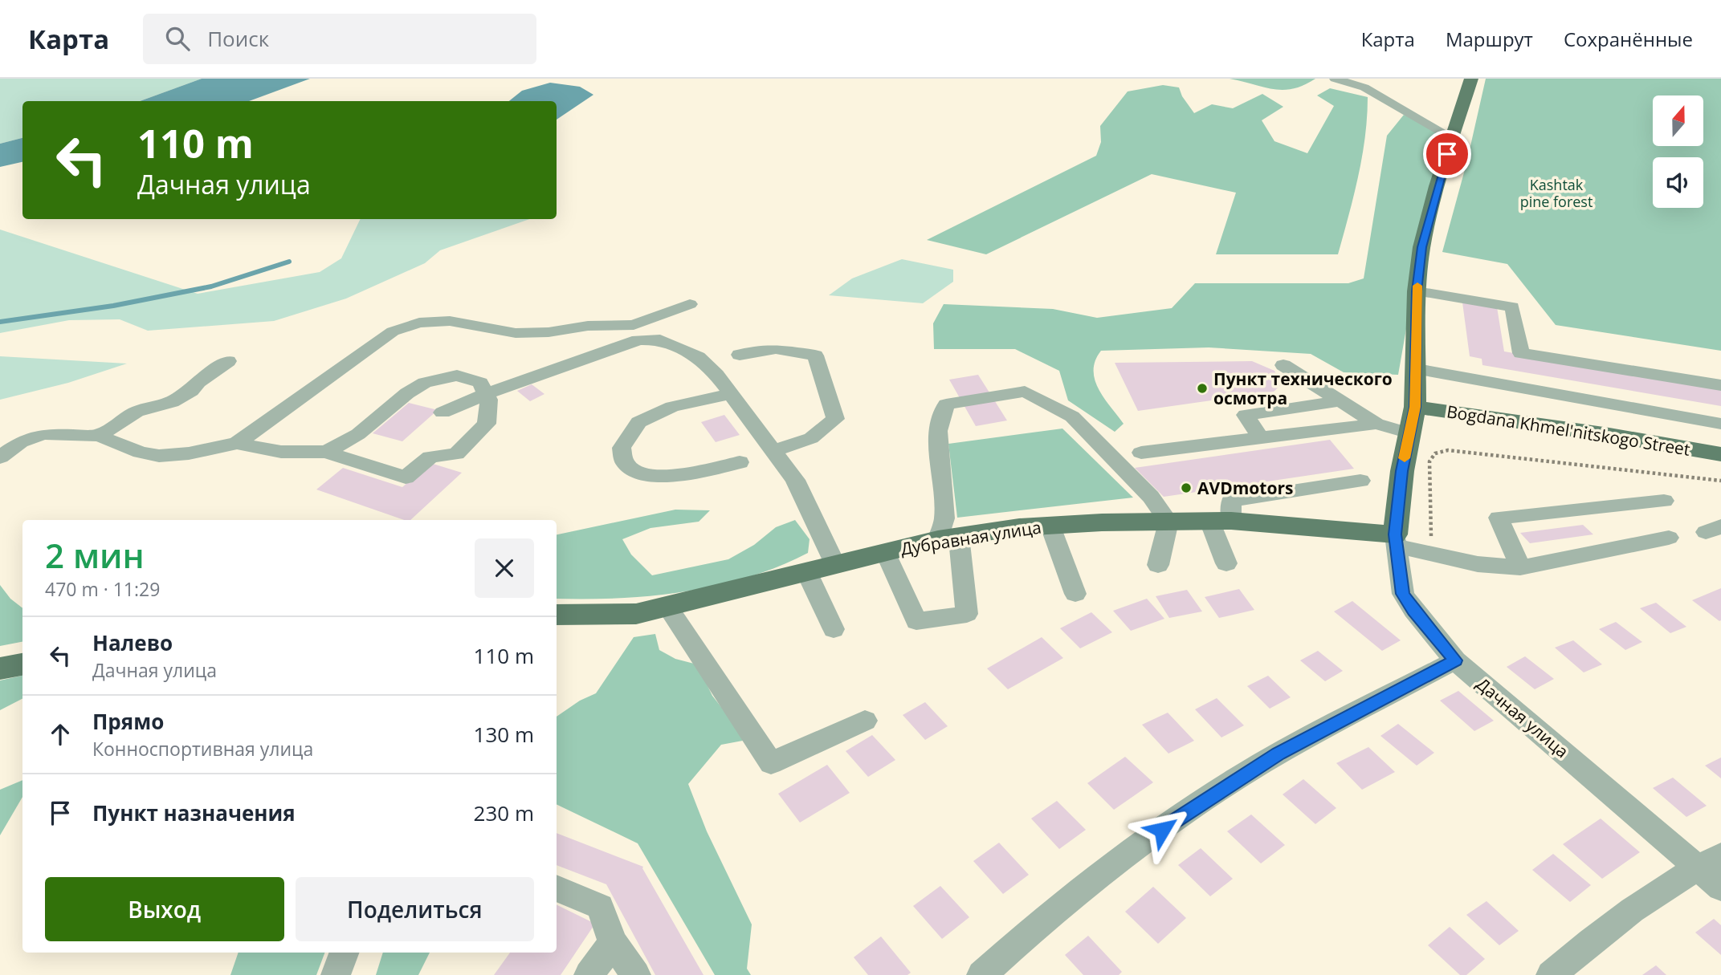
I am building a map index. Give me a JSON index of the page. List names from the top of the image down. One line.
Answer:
{"streets":{"main road":["Bogdana Khmel'nitskogo Street","Дубравная улица","Дачная улица"]},"crossings":[["Bogdana Khmel'nitskogo Street","Дачная улица"],["Дубравная улица","Дачная улица"]],"parks":["Kashtak pine forest"],"places":["Пункт технического осмотра","AVDmotors"],"north":"top","page":{"header":"Карта","search":"Поиск","nav":["Карта","Маршрут","Сохранённые"],"turn":["110 m","Дачная улица"],"heading":["2 мин","470 m · 11:29"],"list":[{"name":"Налево","note":"Дачная улица","value":"110 m"},{"name":"Прямо","note":"Конноспортивная улица","value":"130 m"},{"name":"Пункт назначения","value":"230 m"}],"buttons":["Выход","Поделиться"]}}
